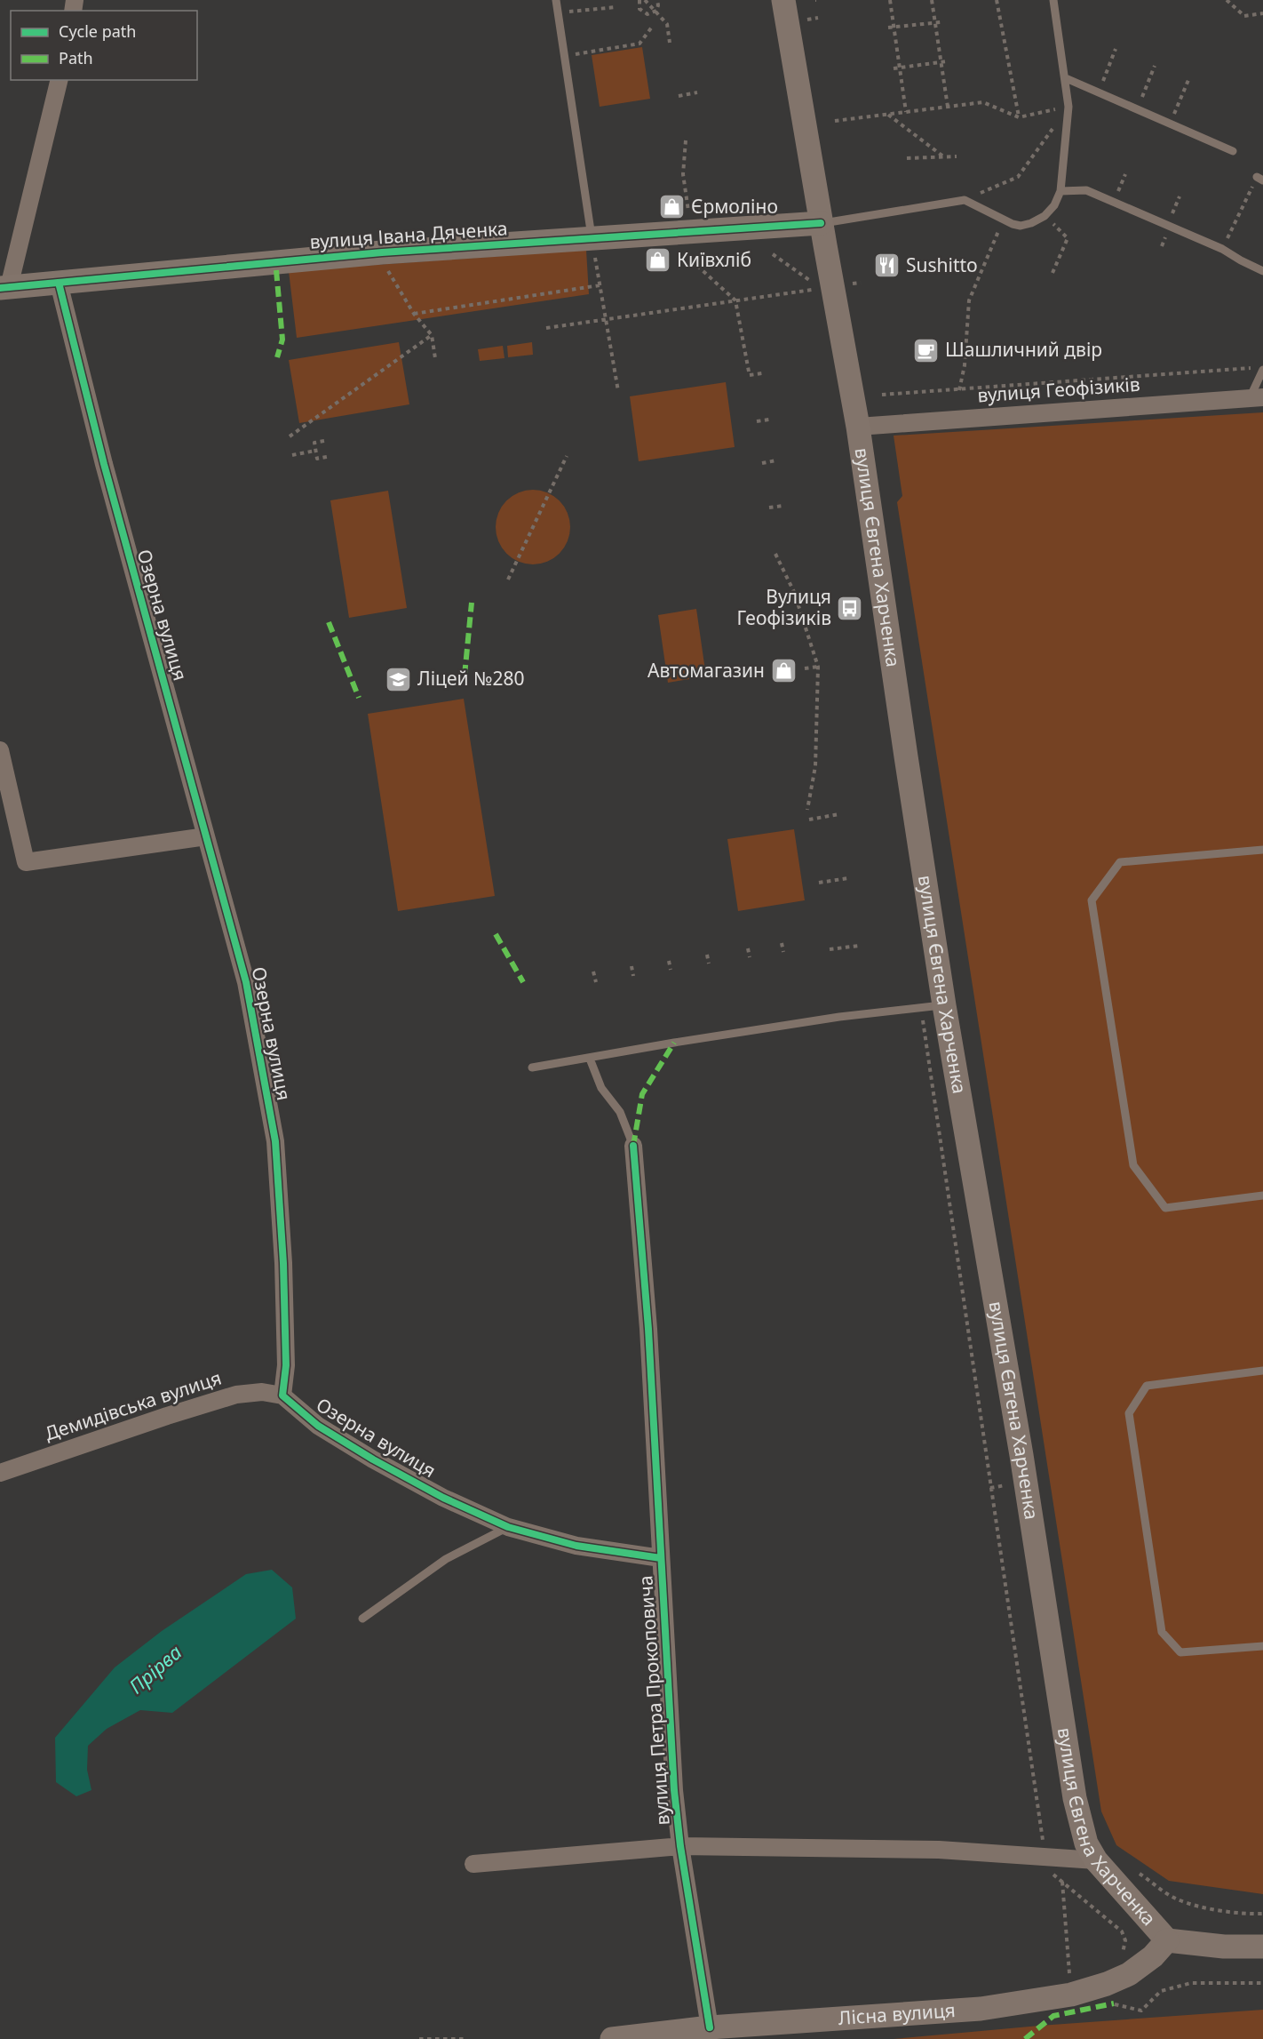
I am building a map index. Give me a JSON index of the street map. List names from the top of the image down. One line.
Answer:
{"streets":{"main road":["вулиця Івана Дяченка","вулиця Євгена Харченка","Лісна вулиця"],"street":["вулиця Геофізиків","Озерна вулиця","Демидівська вулиця","вулиця Петра Прокоповича"]},"crossings":[["вулиця Івана Дяченка","вулиця Євгена Харченка"],["вулиця Івана Дяченка","Озерна вулиця"],["вулиця Геофізиків","вулиця Євгена Харченка"],["вулиця Євгена Харченка","вулиця Петра Прокоповича"],["вулиця Євгена Харченка","Лісна вулиця"],["Озерна вулиця","Демидівська вулиця"],["Озерна вулиця","вулиця Петра Прокоповича"],["вулиця Петра Прокоповича","Лісна вулиця"]],"water":["Прірва"],"places":{"shop":["Єрмоліно","Київхліб","Автомагазин"],"restaurant":["Sushitto"],"cafe":["Шашличний двір"],"bus stop":["Вулиця Геофізиків"],"school or university":["Ліцей №280"]},"legend":["Cycle path","Path"]}
